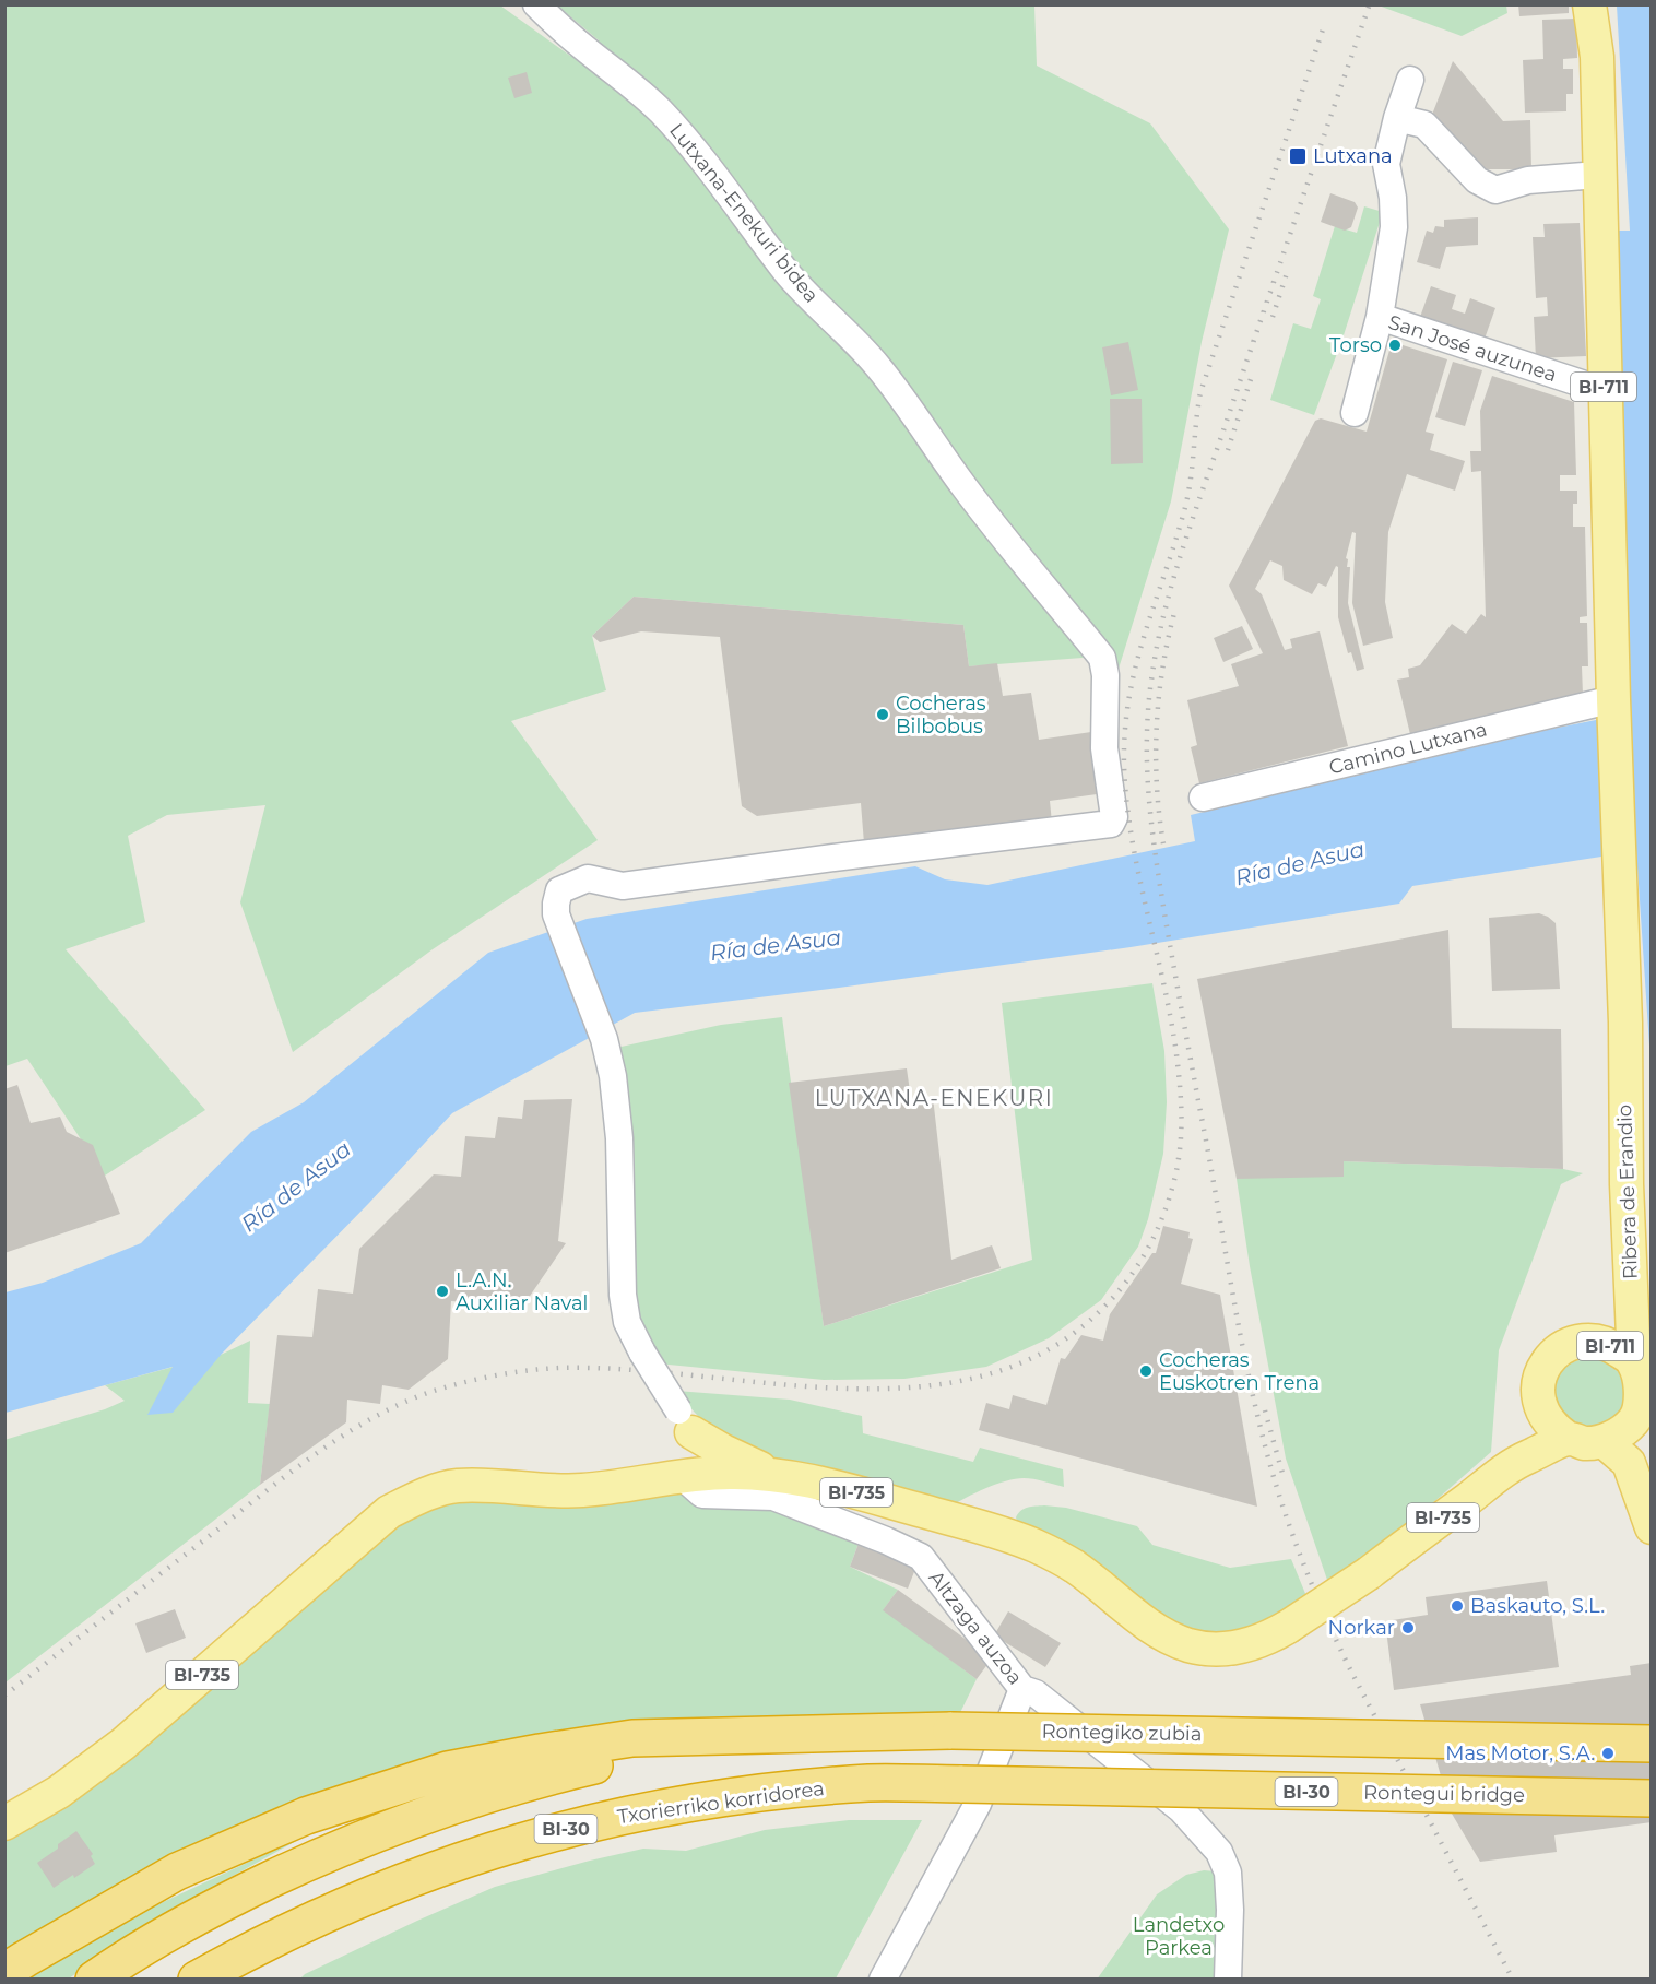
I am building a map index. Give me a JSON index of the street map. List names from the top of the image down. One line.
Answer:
{"streets":{"highway":["Rontegiko zubia","BI-30","Rontegui bridge","Txorierriko korridorea"],"main road":["BI-711","Ribera de Erandio","BI-735"],"street":["Lutxana-Enekuri bidea","San José auzunea","Camino Lutxana","Altzaga auzoa"]},"crossings":[["San José auzunea","BI-711"],["BI-711","Camino Lutxana"],["BI-711","Ribera de Erandio"],["Camino Lutxana","Ribera de Erandio"],["BI-735","Altzaga auzoa"],["Rontegui bridge","Txorierriko korridorea"]],"districts":["LUTXANA-ENEKURI"],"water":["Ría de Asua"],"parks":["Landetxo Parkea"],"places":{"transit":["Lutxana"],"other":["Torso","Cocheras Bilbobus","L.A.N. Auxiliar Naval","Cocheras Euskotren Trena","Baskauto, S.L.","Norkar","Mas Motor, S.A."]}}
